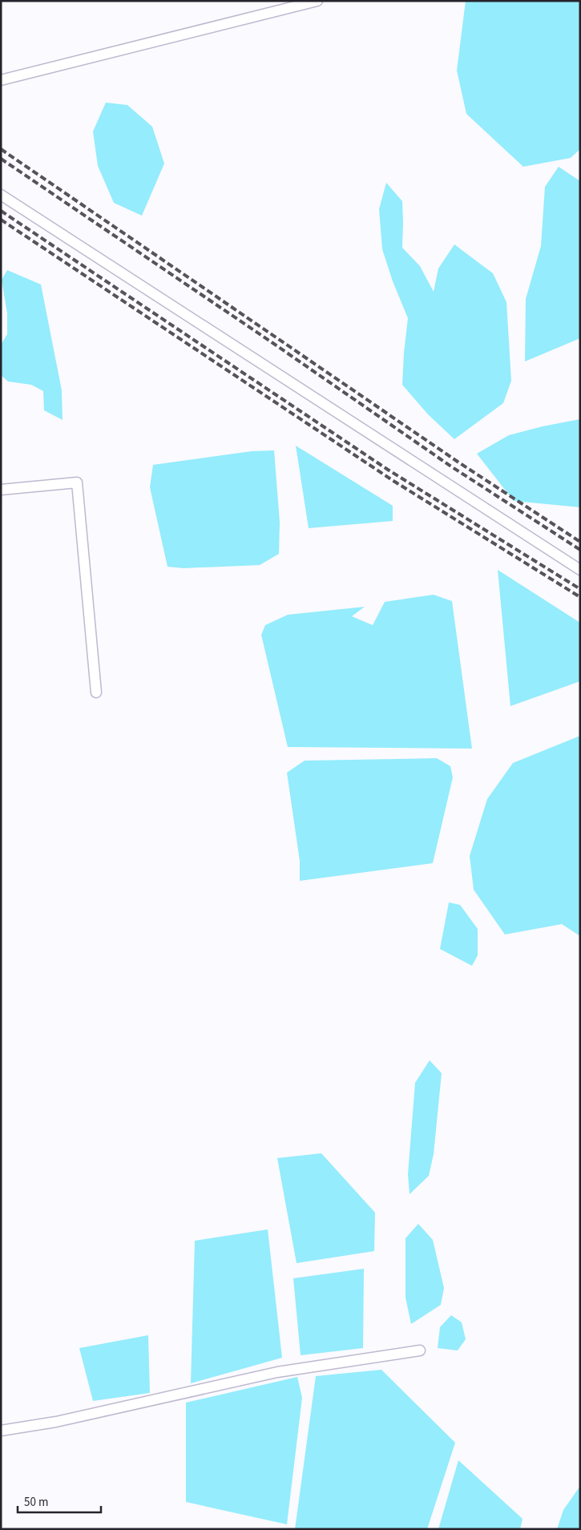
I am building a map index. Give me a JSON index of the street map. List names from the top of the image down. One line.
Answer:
{"scale_bar":"50 m"}
